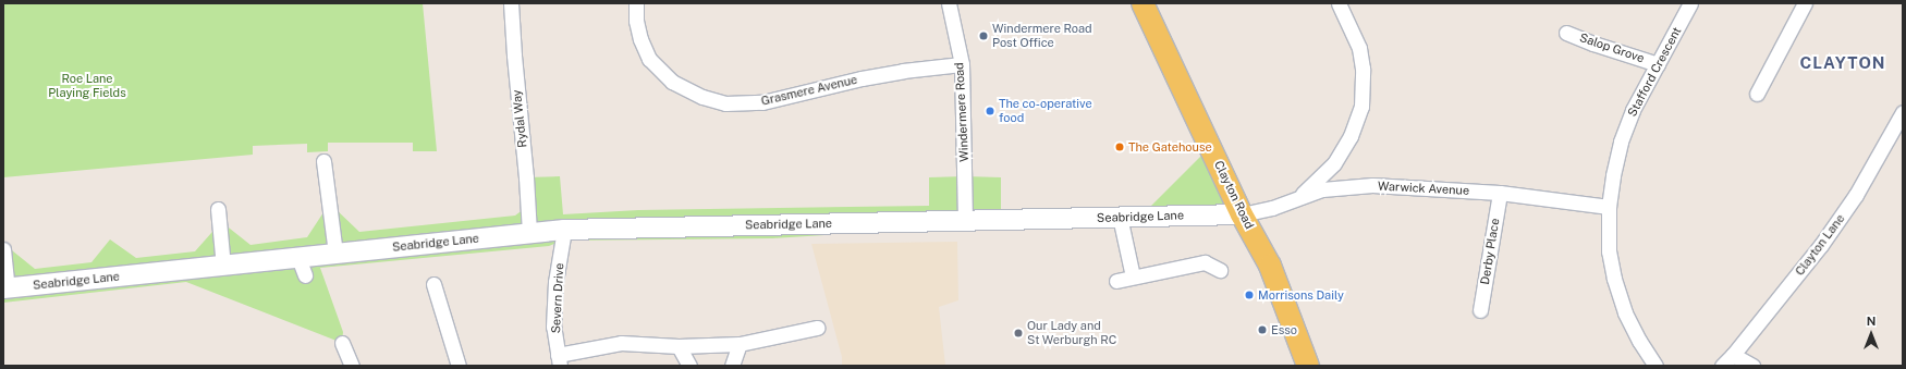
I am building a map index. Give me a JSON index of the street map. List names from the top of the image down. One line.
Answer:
{"streets":{"main road":["Clayton Road"],"street":["Salop Grove","Stafford Crescent","Grasmere Avenue","Windermere Road","Rydal Way","Warwick Avenue","Seabridge Lane","Clayton Lane","Derby Place","Severn Drive"]},"crossings":[["Salop Grove","Stafford Crescent"],["Stafford Crescent","Warwick Avenue"],["Grasmere Avenue","Windermere Road"],["Windermere Road","Seabridge Lane"],["Rydal Way","Seabridge Lane"],["Warwick Avenue","Clayton Road"],["Warwick Avenue","Seabridge Lane"],["Warwick Avenue","Derby Place"],["Clayton Road","Seabridge Lane"],["Seabridge Lane","Severn Drive"]],"districts":["CLAYTON"],"parks":["Roe Lane Playing Fields"],"places":["Windermere Road Post Office","The co-operative food","The Gatehouse","Morrisons Daily","Esso","Our Lady and St Werburgh RC"],"north":"top"}
